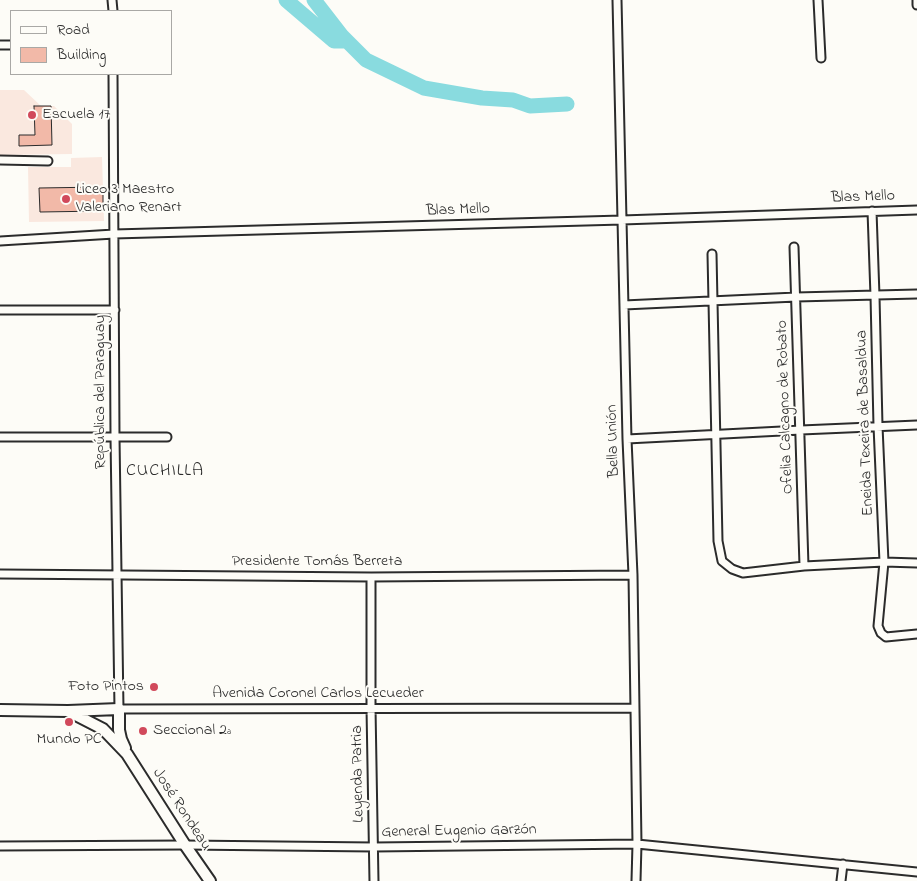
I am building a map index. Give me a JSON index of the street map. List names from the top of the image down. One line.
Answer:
{"streets":{"main road":["Avenida Coronel Carlos Lecueder","José Rondeau"],"street":["Blas Mello","República del Paraguay","Ofelia Calcagno de Robato","Eneida Texeira de Basaldua","Bella Unión","Presidente Tomás Berreta","Leyenda Patria","General Eugenio Garzón"]},"crossings":[["Blas Mello","República del Paraguay"],["Blas Mello","Eneida Texeira de Basaldua"],["Blas Mello","Bella Unión"],["República del Paraguay","Presidente Tomás Berreta"],["República del Paraguay","Avenida Coronel Carlos Lecueder"],["República del Paraguay","José Rondeau"],["Bella Unión","Presidente Tomás Berreta"],["Bella Unión","Avenida Coronel Carlos Lecueder"],["Bella Unión","General Eugenio Garzón"],["Presidente Tomás Berreta","Leyenda Patria"],["Avenida Coronel Carlos Lecueder","Leyenda Patria"],["Avenida Coronel Carlos Lecueder","José Rondeau"],["Leyenda Patria","General Eugenio Garzón"],["José Rondeau","General Eugenio Garzón"]],"districts":["CUCHILLA"],"places":["Escuela 17","Liceo 3 Maestro Valeriano Renart","Foto Pintos","Mundo PC","Seccional 2ª"],"legend":["Road","Building"]}
